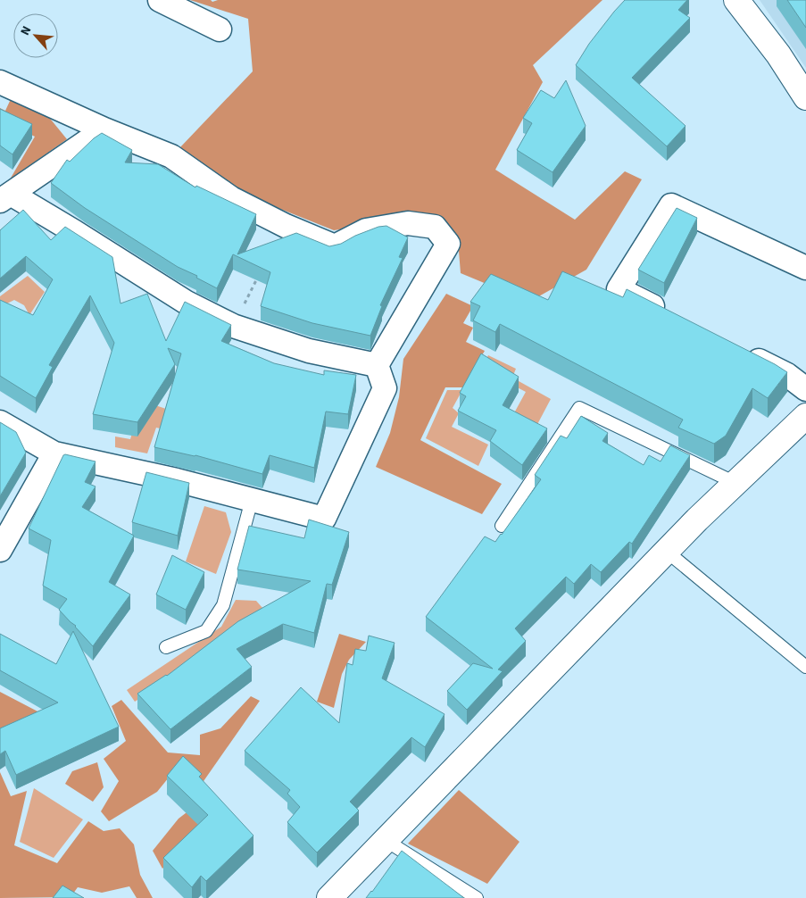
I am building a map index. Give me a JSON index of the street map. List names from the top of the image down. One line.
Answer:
{"north":"top left"}
